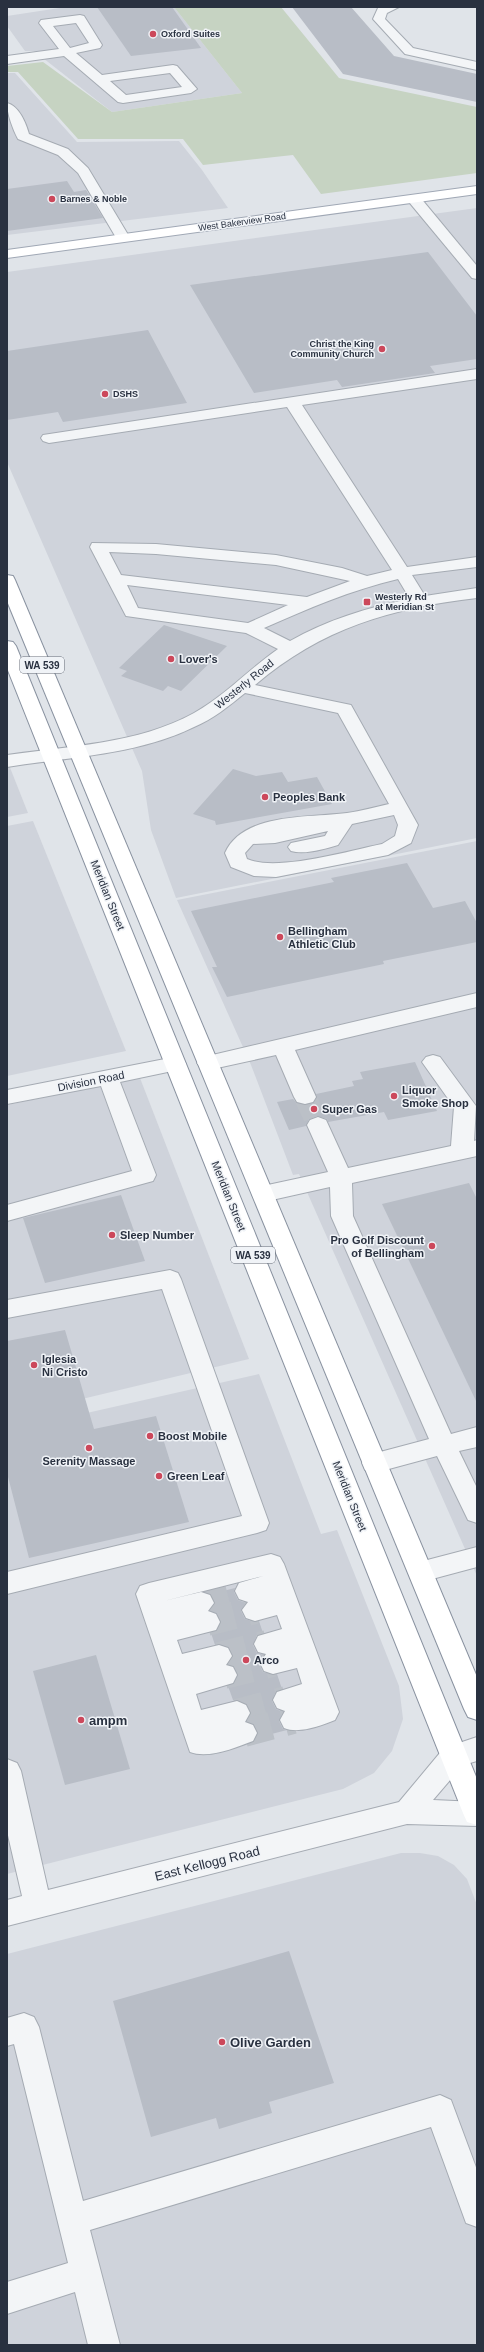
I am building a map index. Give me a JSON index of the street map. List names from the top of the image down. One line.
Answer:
{"streets":{"main road":["West Bakerview Road","WA 539","Meridian Street"],"street":["Westerly Road","Division Road","East Kellogg Road"]},"crossings":[["WA 539","Westerly Road"],["Westerly Road","Meridian Street"],["Meridian Street","Division Road"],["Meridian Street","East Kellogg Road"]],"places":{"other":["Oxford Suites","Barnes & Noble","Christ the King Community Church","DSHS","Lover's","Peoples Bank","Bellingham Athletic Club","Liquor Smoke Shop","Super Gas","Sleep Number","Pro Golf Discount of Bellingham","Iglesia Ni Cristo","Boost Mobile","Serenity Massage","Green Leaf","Arco","ampm","Olive Garden"],"transit":["Westerly Rd at Meridian St"]}}
